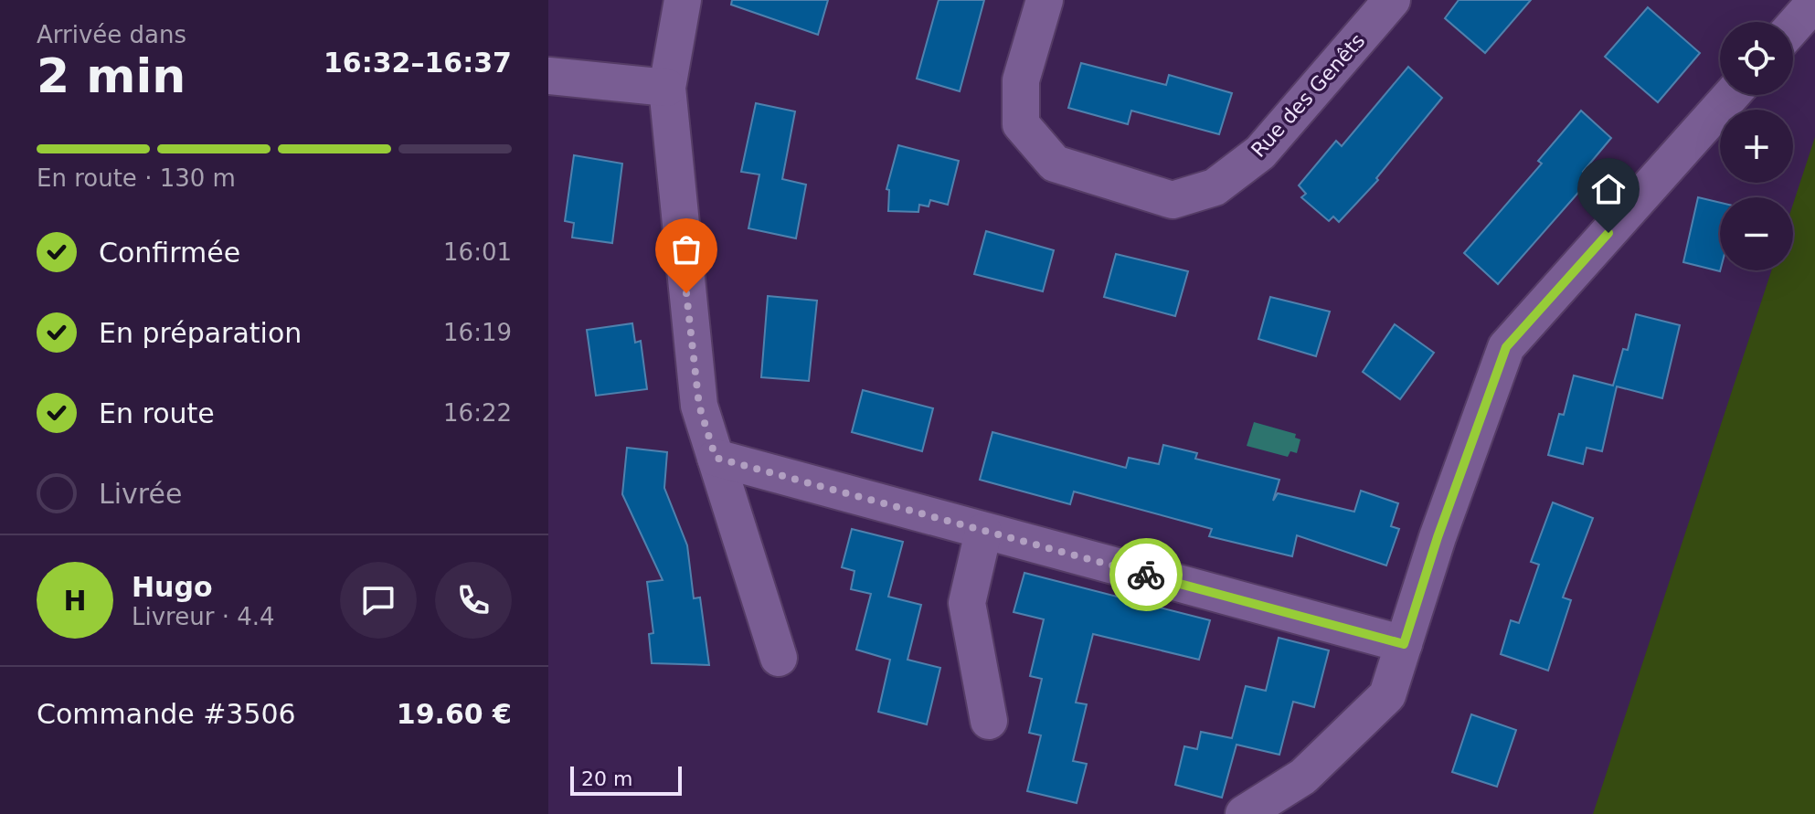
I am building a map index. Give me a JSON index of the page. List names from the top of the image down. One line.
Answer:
{"streets":{"street":["Rue des Genêts"]},"scale_bar":"20 m","page":{"heading":["2 min","Arrivée dans","16:32–16:37"],"panel":["Hugo","Livreur · 4.4","Commande #3506","19.60 €"],"map_buttons":["+","−"],"bar":"En route · 130 m","list":[["Confirmée","16:01"],["En préparation","16:19"],["En route","16:22"],"Livrée"],"round":"H","scale":"20 m"}}
